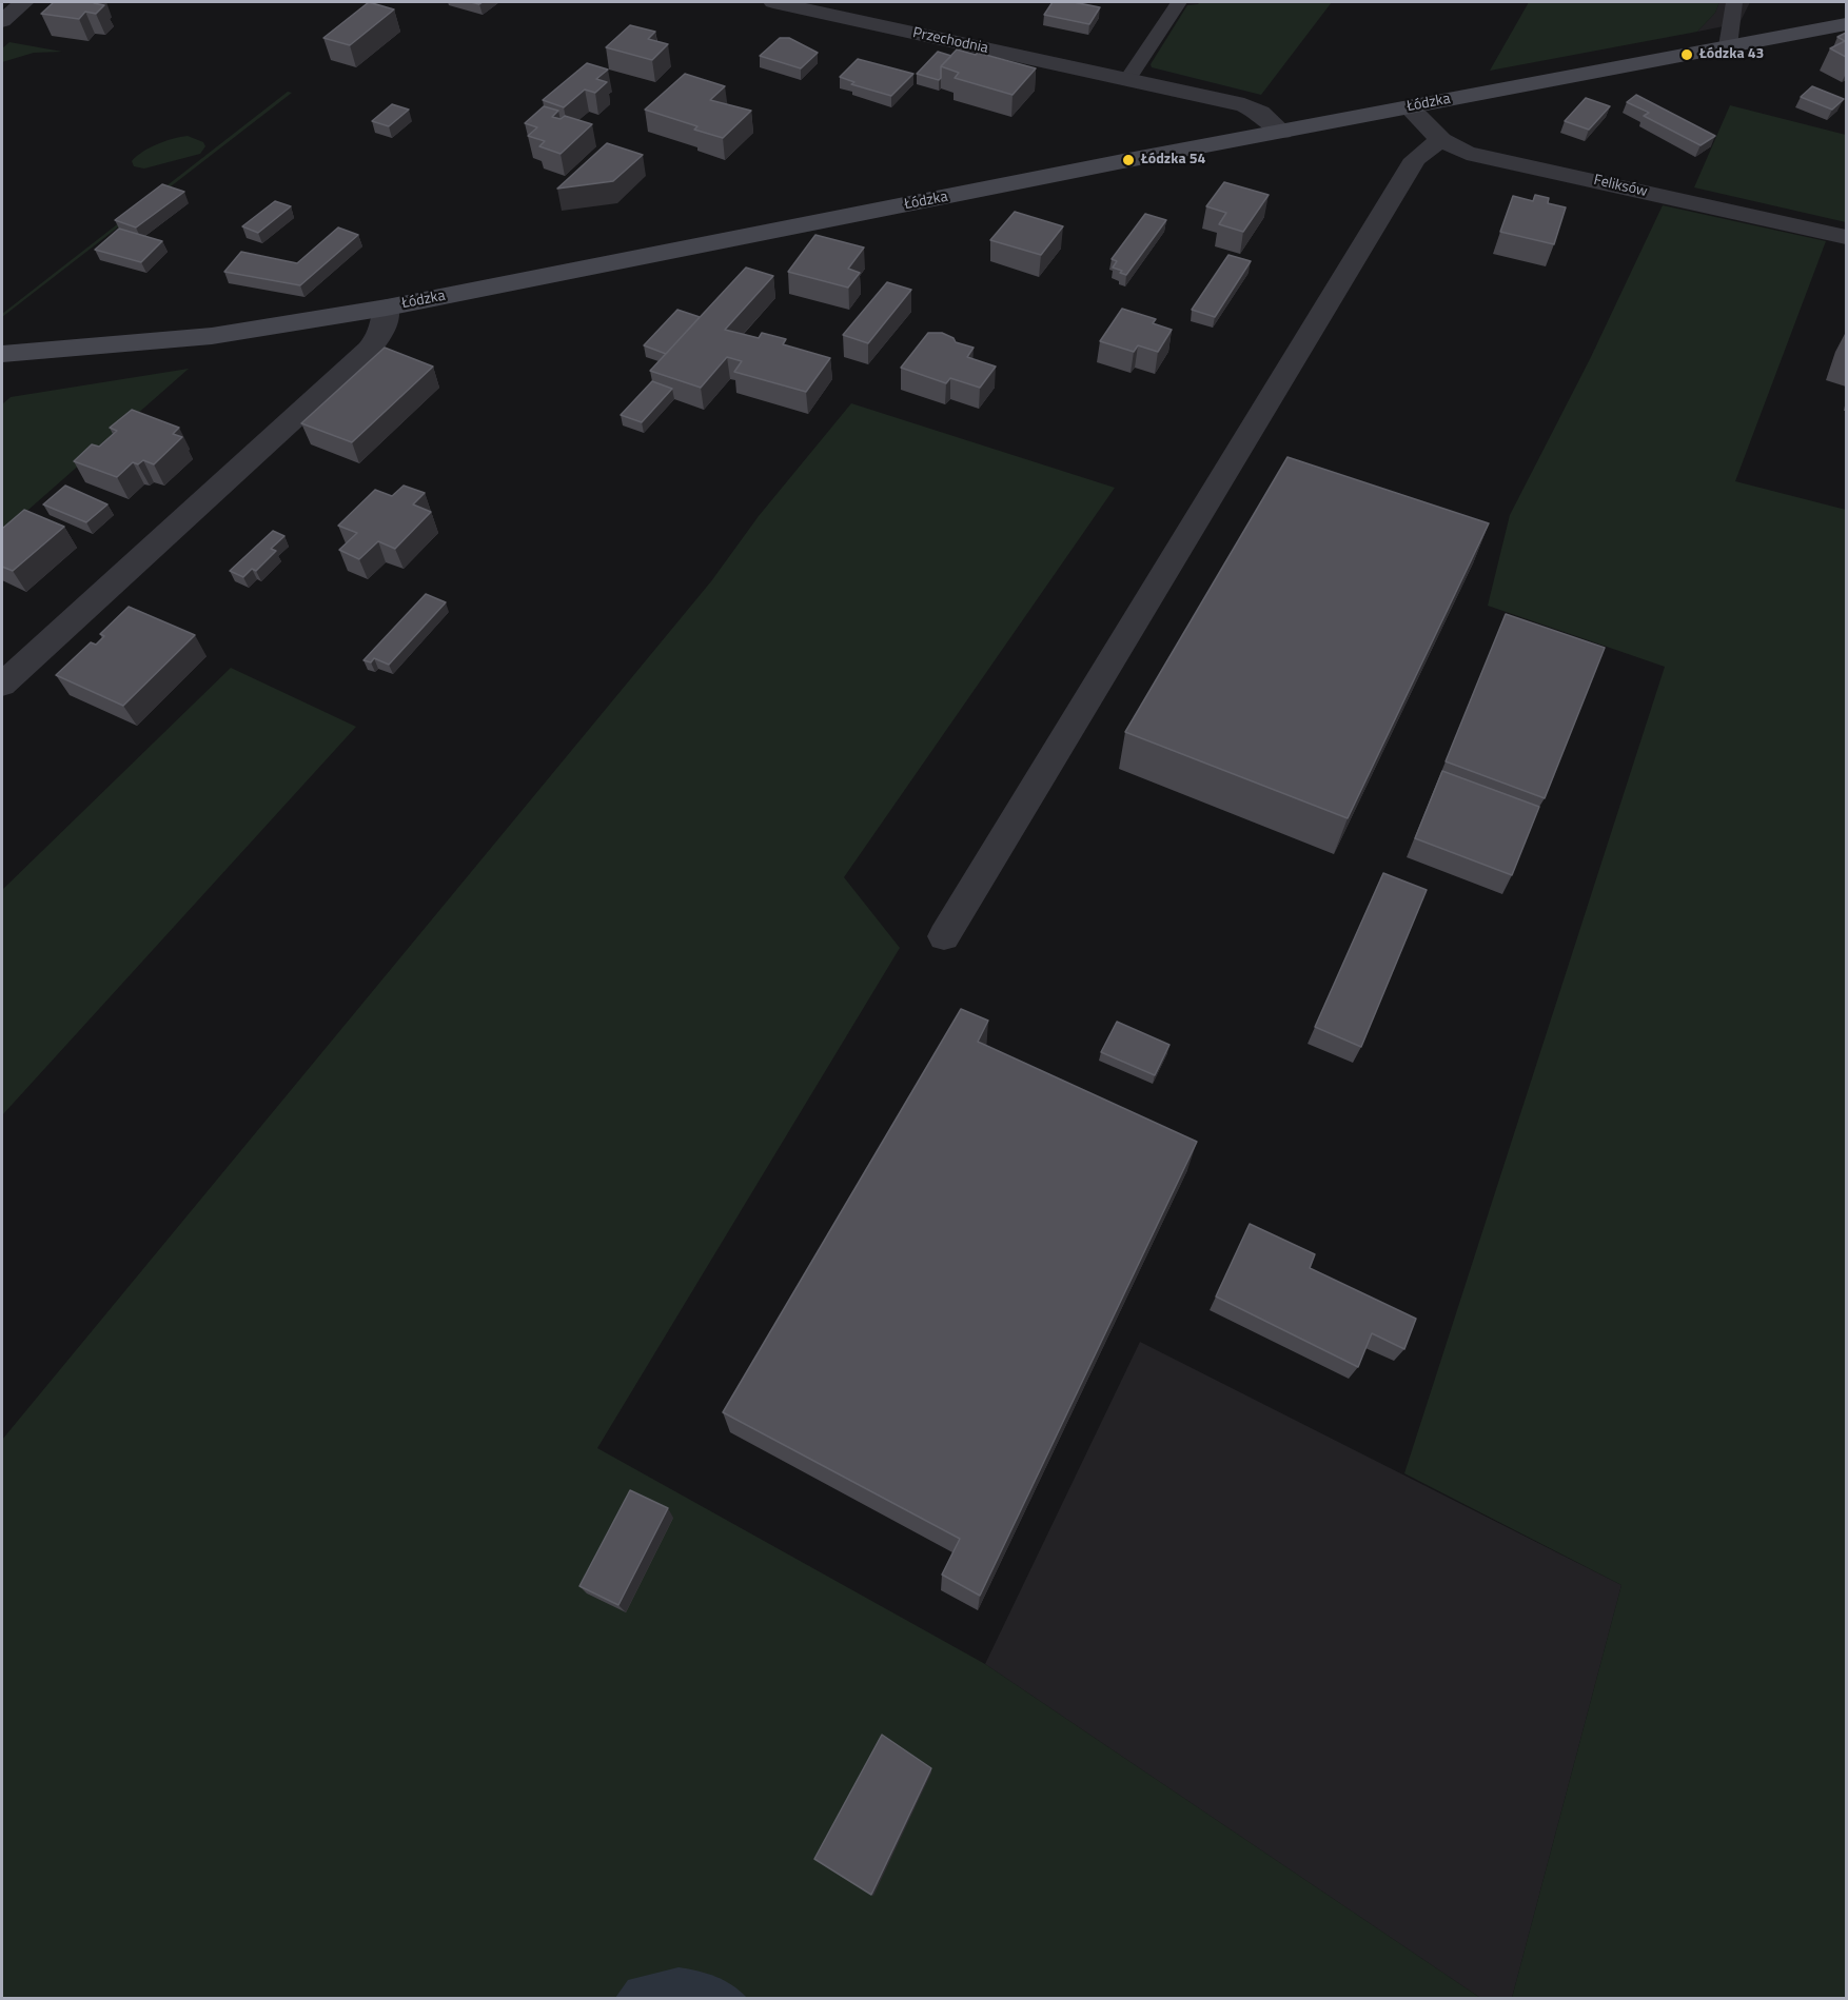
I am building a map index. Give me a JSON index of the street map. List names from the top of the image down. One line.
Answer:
{"streets":{"main road":["Łódzka"],"street":["Przechodnia","Feliksów"]},"crossings":[["Przechodnia","Łódzka"],["Łódzka","Feliksów"]],"places":["Łódzka 43","Łódzka 54"]}
